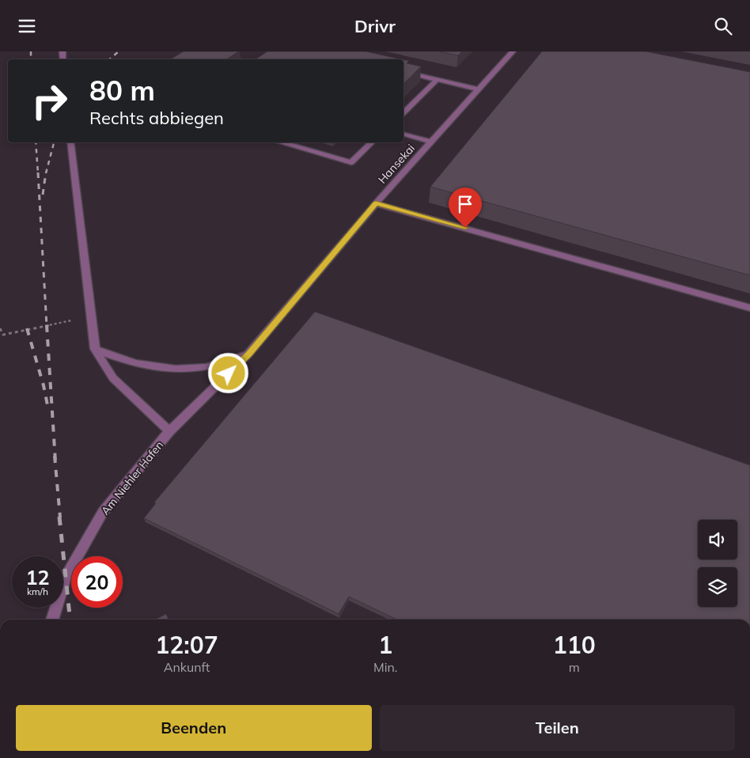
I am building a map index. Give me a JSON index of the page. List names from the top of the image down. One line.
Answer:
{"streets":{"street":["Hansekai","Am Niehler Hafen"]},"crossings":[["Hansekai","Am Niehler Hafen"]],"page":{"header":"Drivr","turn":["80 m","Rechts abbiegen"],"speed":"12 km/h","limit":"20","eta":["12:07","Ankunft","1","Min.","110","m"],"buttons":["Beenden","Teilen"]}}
